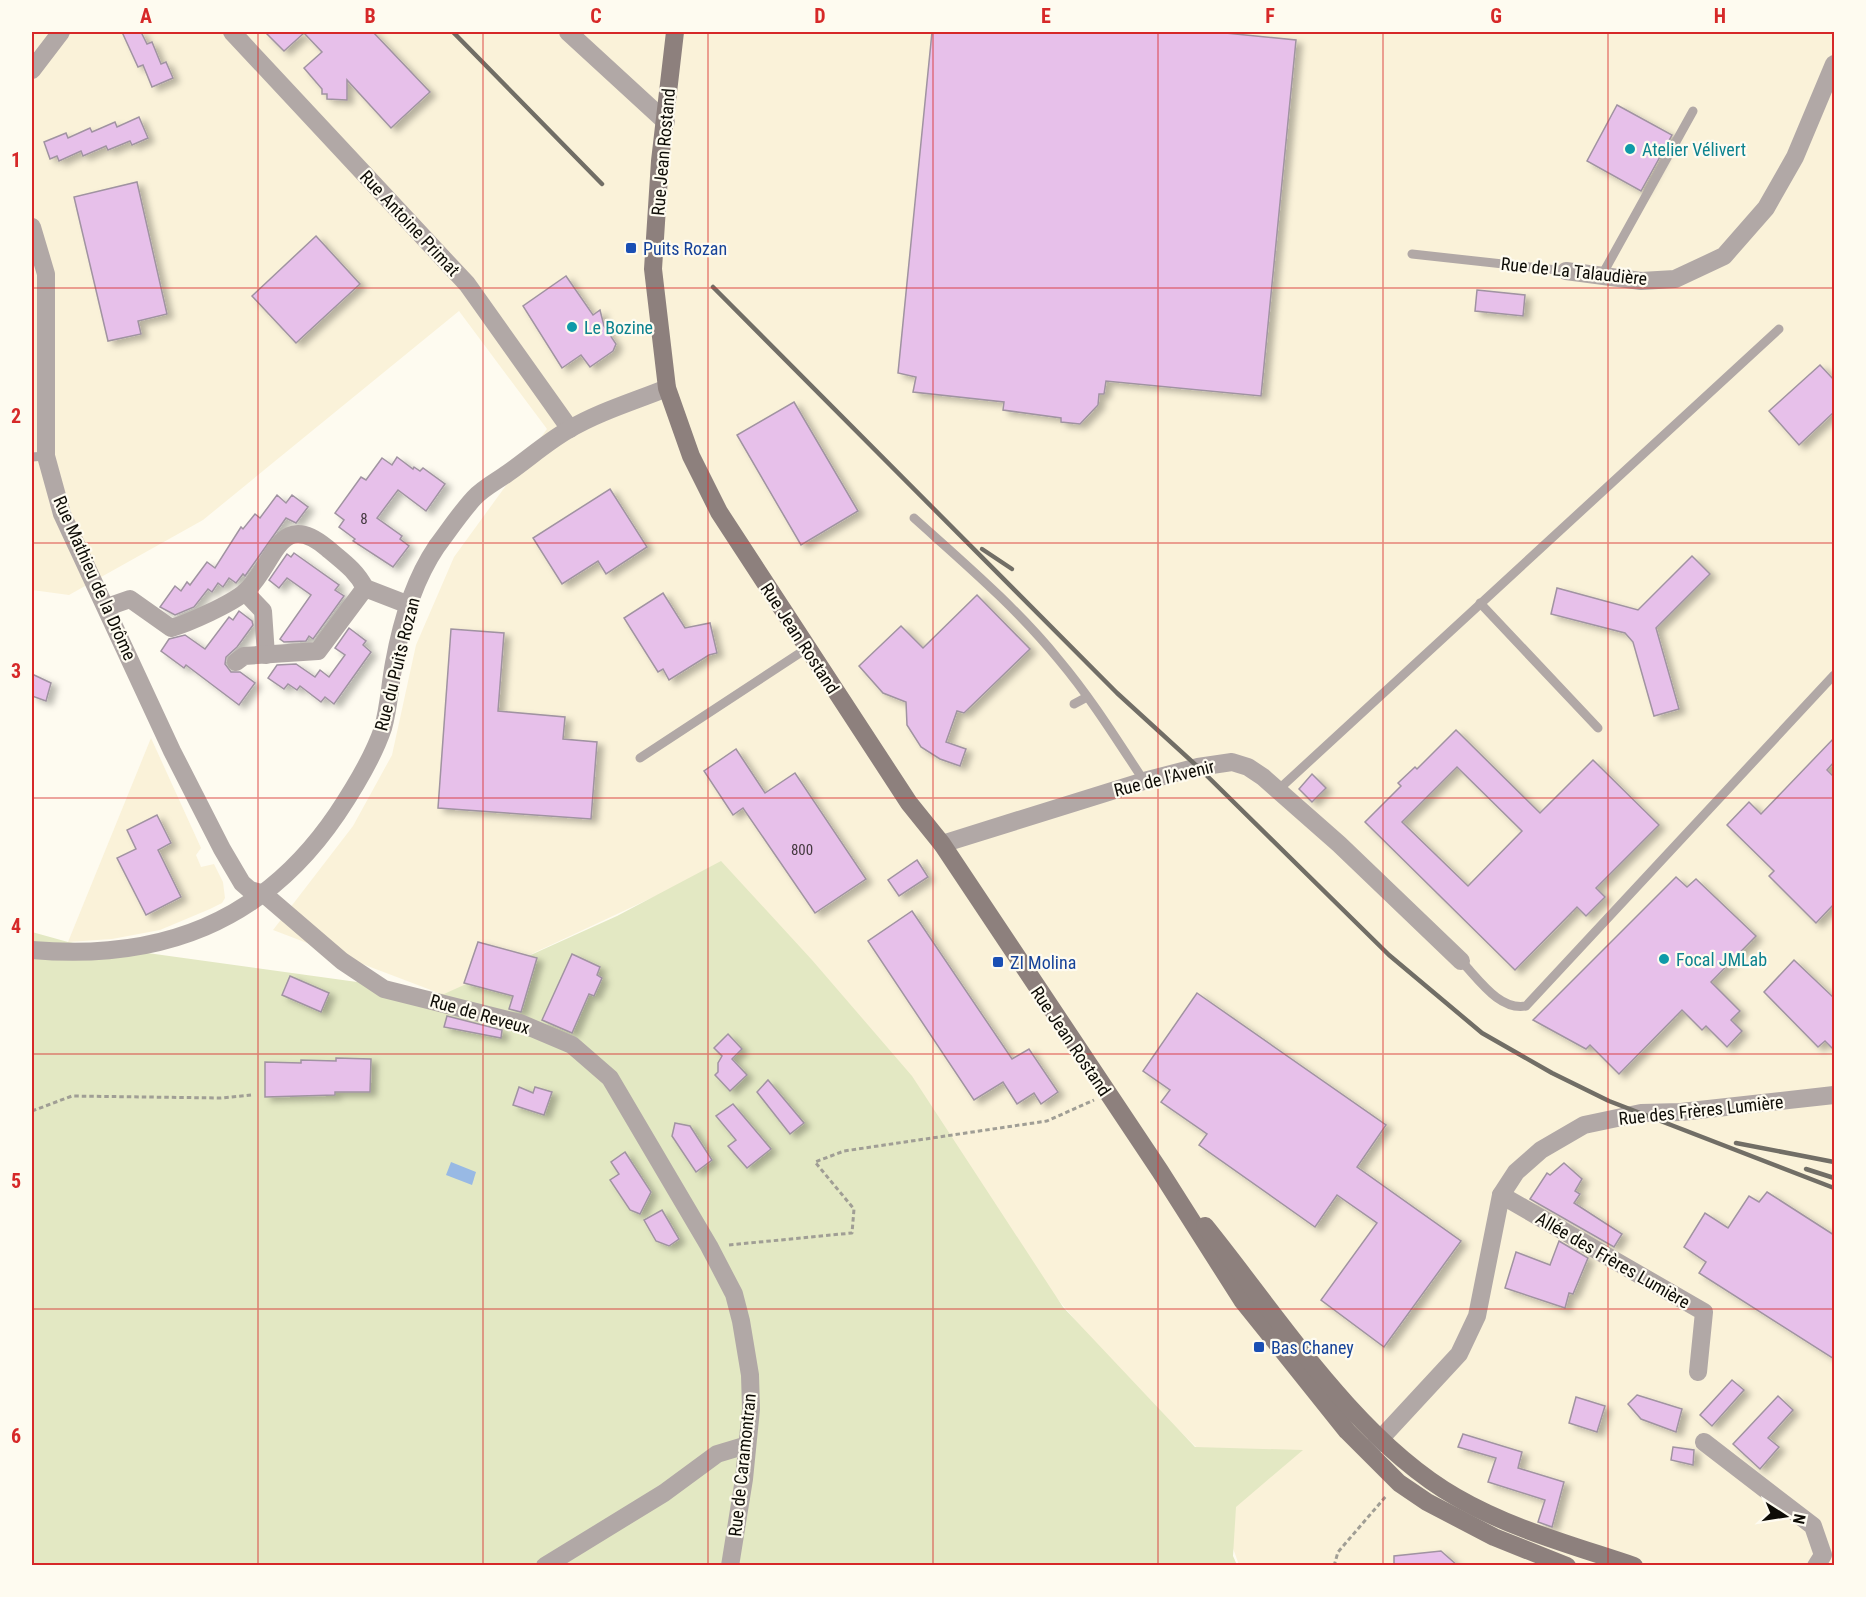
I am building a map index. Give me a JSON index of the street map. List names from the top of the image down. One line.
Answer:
{"streets":{"main road":["Rue Jean Rostand"],"street":["Rue Antoine Primat","Rue de La Talaudière","Rue Mathieu de la Drôme","Rue du Puits Rozan","Rue de l'Avenir","Rue de Reveux","Rue des Frères Lumière","Allée des Frères Lumière","Rue de Caramontran"]},"crossings":[["Rue Jean Rostand","Rue du Puits Rozan"],["Rue Jean Rostand","Rue de l'Avenir"],["Rue Jean Rostand","Rue des Frères Lumière"],["Rue Antoine Primat","Rue du Puits Rozan"],["Rue Mathieu de la Drôme","Rue du Puits Rozan"],["Rue Mathieu de la Drôme","Rue de Reveux"],["Rue du Puits Rozan","Rue de Reveux"],["Rue de Reveux","Rue de Caramontran"],["Rue des Frères Lumière","Allée des Frères Lumière"]],"places":{"other":["Atelier Vélivert","Le Bozine","Focal JMLab"],"transit":["Puits Rozan","ZI Molina","Bas Chaney"]},"house_numbers":["8","800"],"north":"right","grid":{"columns":["A","B","C","D","E","F","G","H"],"rows":["1","2","3","4","5","6"]}}
